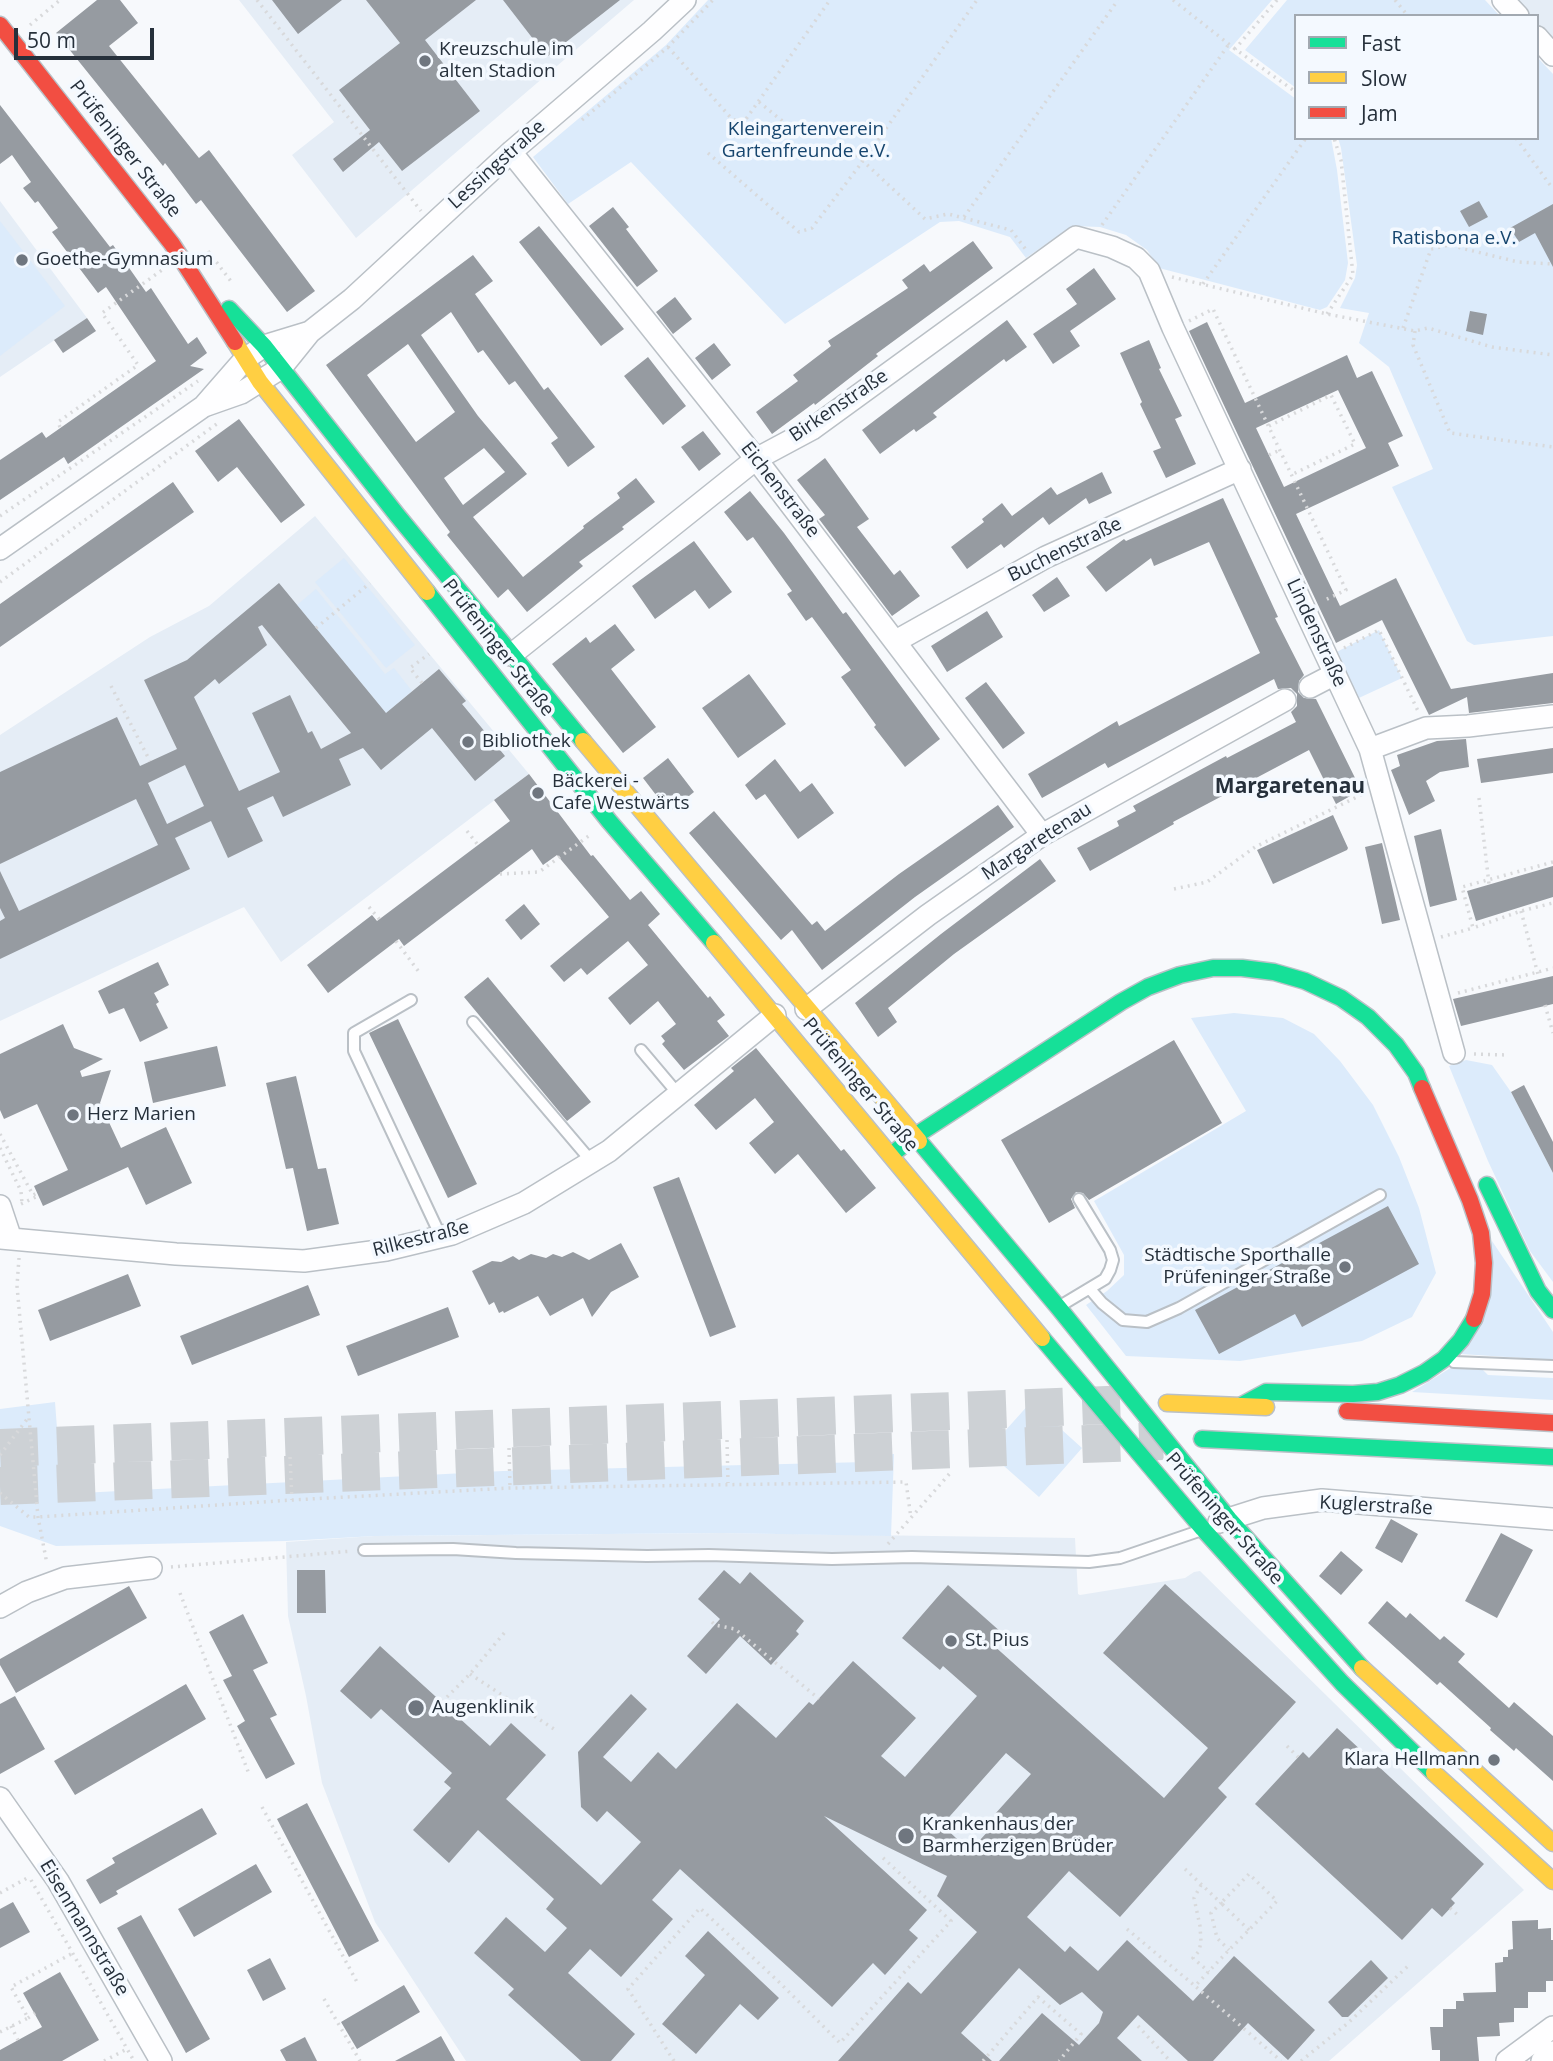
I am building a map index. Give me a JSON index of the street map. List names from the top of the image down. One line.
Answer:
{"streets":{"main road":["Prüfeninger Straße"],"street":["Lessingstraße","Birkenstraße","Eichenstraße","Buchenstraße","Lindenstraße","Margaretenau","Rilkestraße","Kuglerstraße","Eisenmannstraße"]},"crossings":[["Prüfeninger Straße","Lessingstraße"],["Prüfeninger Straße","Birkenstraße"],["Prüfeninger Straße","Margaretenau"],["Prüfeninger Straße","Rilkestraße"],["Prüfeninger Straße","Kuglerstraße"],["Lessingstraße","Eichenstraße"],["Birkenstraße","Eichenstraße"],["Eichenstraße","Buchenstraße"],["Eichenstraße","Margaretenau"],["Buchenstraße","Lindenstraße"]],"districts":["Margaretenau"],"parks":["Kleingartenverein Gartenfreunde e.V.","Ratisbona e.V."],"places":["Kreuzschule im alten Stadion","Goethe-Gymnasium","Bibliothek","Bäckerei - Cafe Westwärts","Herz Marien","Städtische Sporthalle Prüfeninger Straße","St. Pius","Augenklinik","Klara Hellmann","Krankenhaus der Barmherzigen Brüder"],"legend":["Fast","Slow","Jam"],"scale_bar":"50 m"}
